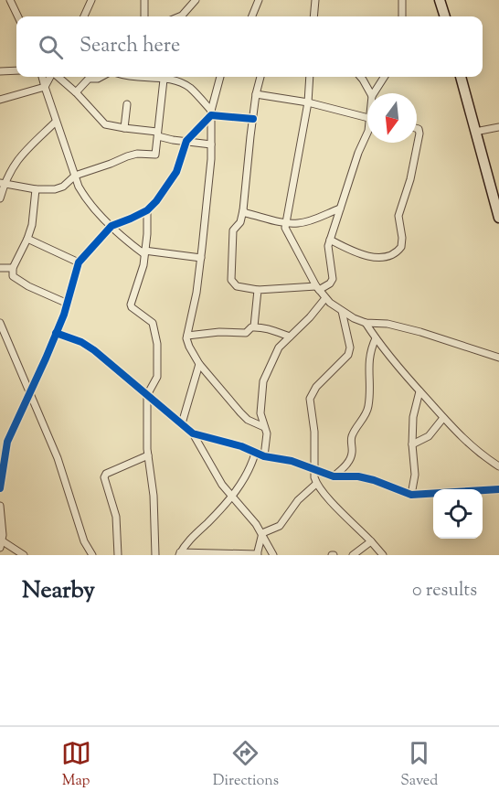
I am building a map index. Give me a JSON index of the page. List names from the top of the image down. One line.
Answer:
{"north":"bottom","page":{"search":"Search here","heading":["Nearby","0 results"],"nav":["Map","Directions","Saved"]}}
